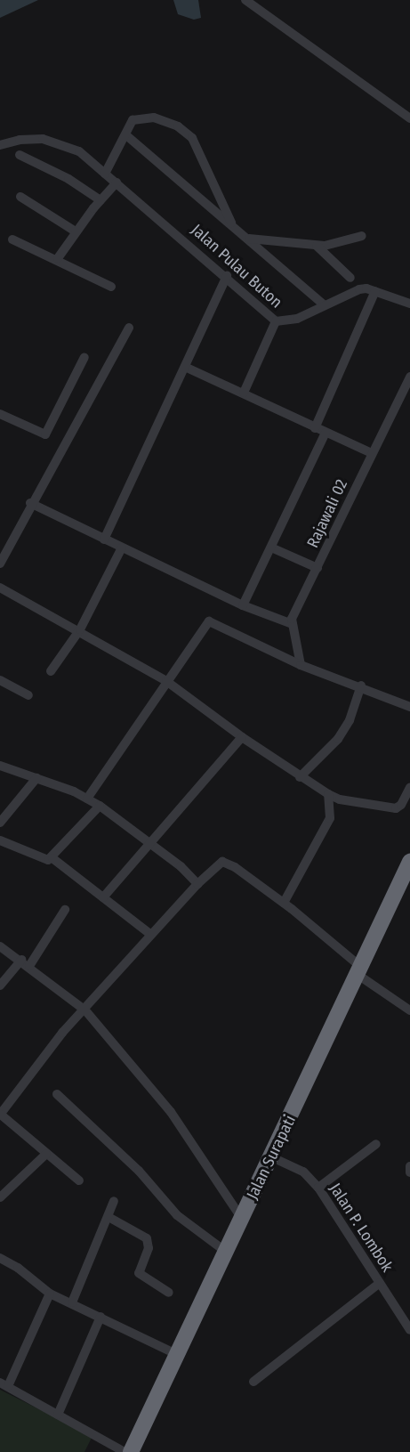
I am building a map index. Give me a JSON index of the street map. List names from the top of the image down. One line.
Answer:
{"streets":{"highway":["Jalan Surapati"],"street":["Jalan Pulau Buton","Rajawali 02","Jalan P. Lombok"]},"crossings":[["Jalan Surapati","Jalan P. Lombok"]]}
